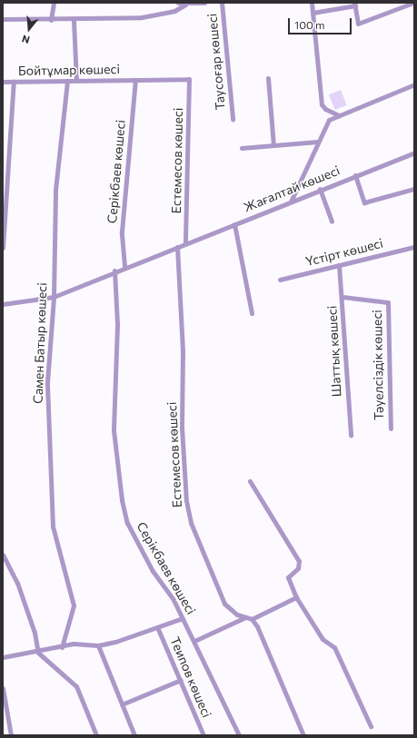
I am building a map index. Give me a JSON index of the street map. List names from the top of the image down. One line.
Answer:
{"streets":{"street":["Тауcоғар көшесі","Бойтұмар көшесі","Естемесов көшесі","Серікбаев көшесі","Жағалтай көшесі","Үстірт көшесі","Самен Батыр көшесі","Шаттық көшесі","Тәуелсіздік көшесі","Теипов көшесі"]},"crossings":[["Бойтұмар көшесі","Естемесов көшесі"],["Бойтұмар көшесі","Серікбаев көшесі"],["Бойтұмар көшесі","Самен Батыр көшесі"],["Естемесов көшесі","Жағалтай көшесі"],["Серікбаев көшесі","Жағалтай көшесі"],["Үстірт көшесі","Шаттық көшесі"],["Шаттық көшесі","Тәуелсіздік көшесі"]],"scale_bar":"100 m","north":"bottom"}
